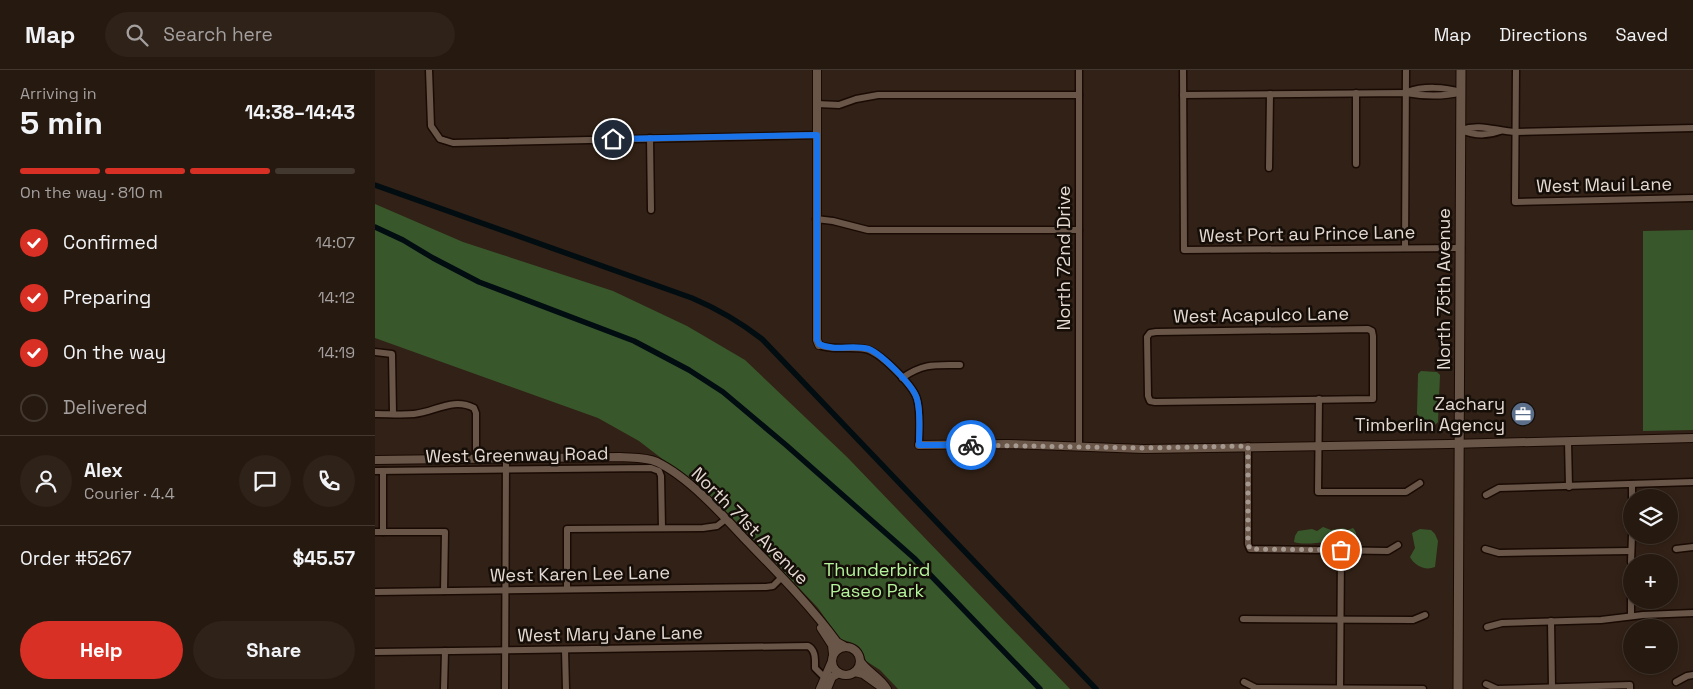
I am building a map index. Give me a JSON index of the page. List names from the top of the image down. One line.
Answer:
{"streets":{"main road":["North 75th Avenue"],"street":["West Maui Lane","West Port au Prince Lane","North 72nd Drive","West Acapulco Lane","West Greenway Road","North 71st Avenue","West Karen Lee Lane","West Mary Jane Lane"]},"crossings":[["West Port au Prince Lane","North 75th Avenue"],["West Greenway Road","North 71st Avenue"],["North 71st Avenue","West Karen Lee Lane"]],"parks":["Thunderbird Paseo Park"],"places":{"office":["Zachary Timberlin Agency"]},"page":{"header":"Map","search":"Search here","nav":["Map","Directions","Saved"],"heading":["5 min","Arriving in","14:38–14:43"],"panel":["Alex","Courier · 4.4","Order #5267","$45.57"],"bar":"On the way · 810 m","list":[["Confirmed","14:07"],["Preparing","14:12"],["On the way","14:19"],"Delivered"],"map_buttons":["+","−"],"buttons":["Help","Share"]}}
